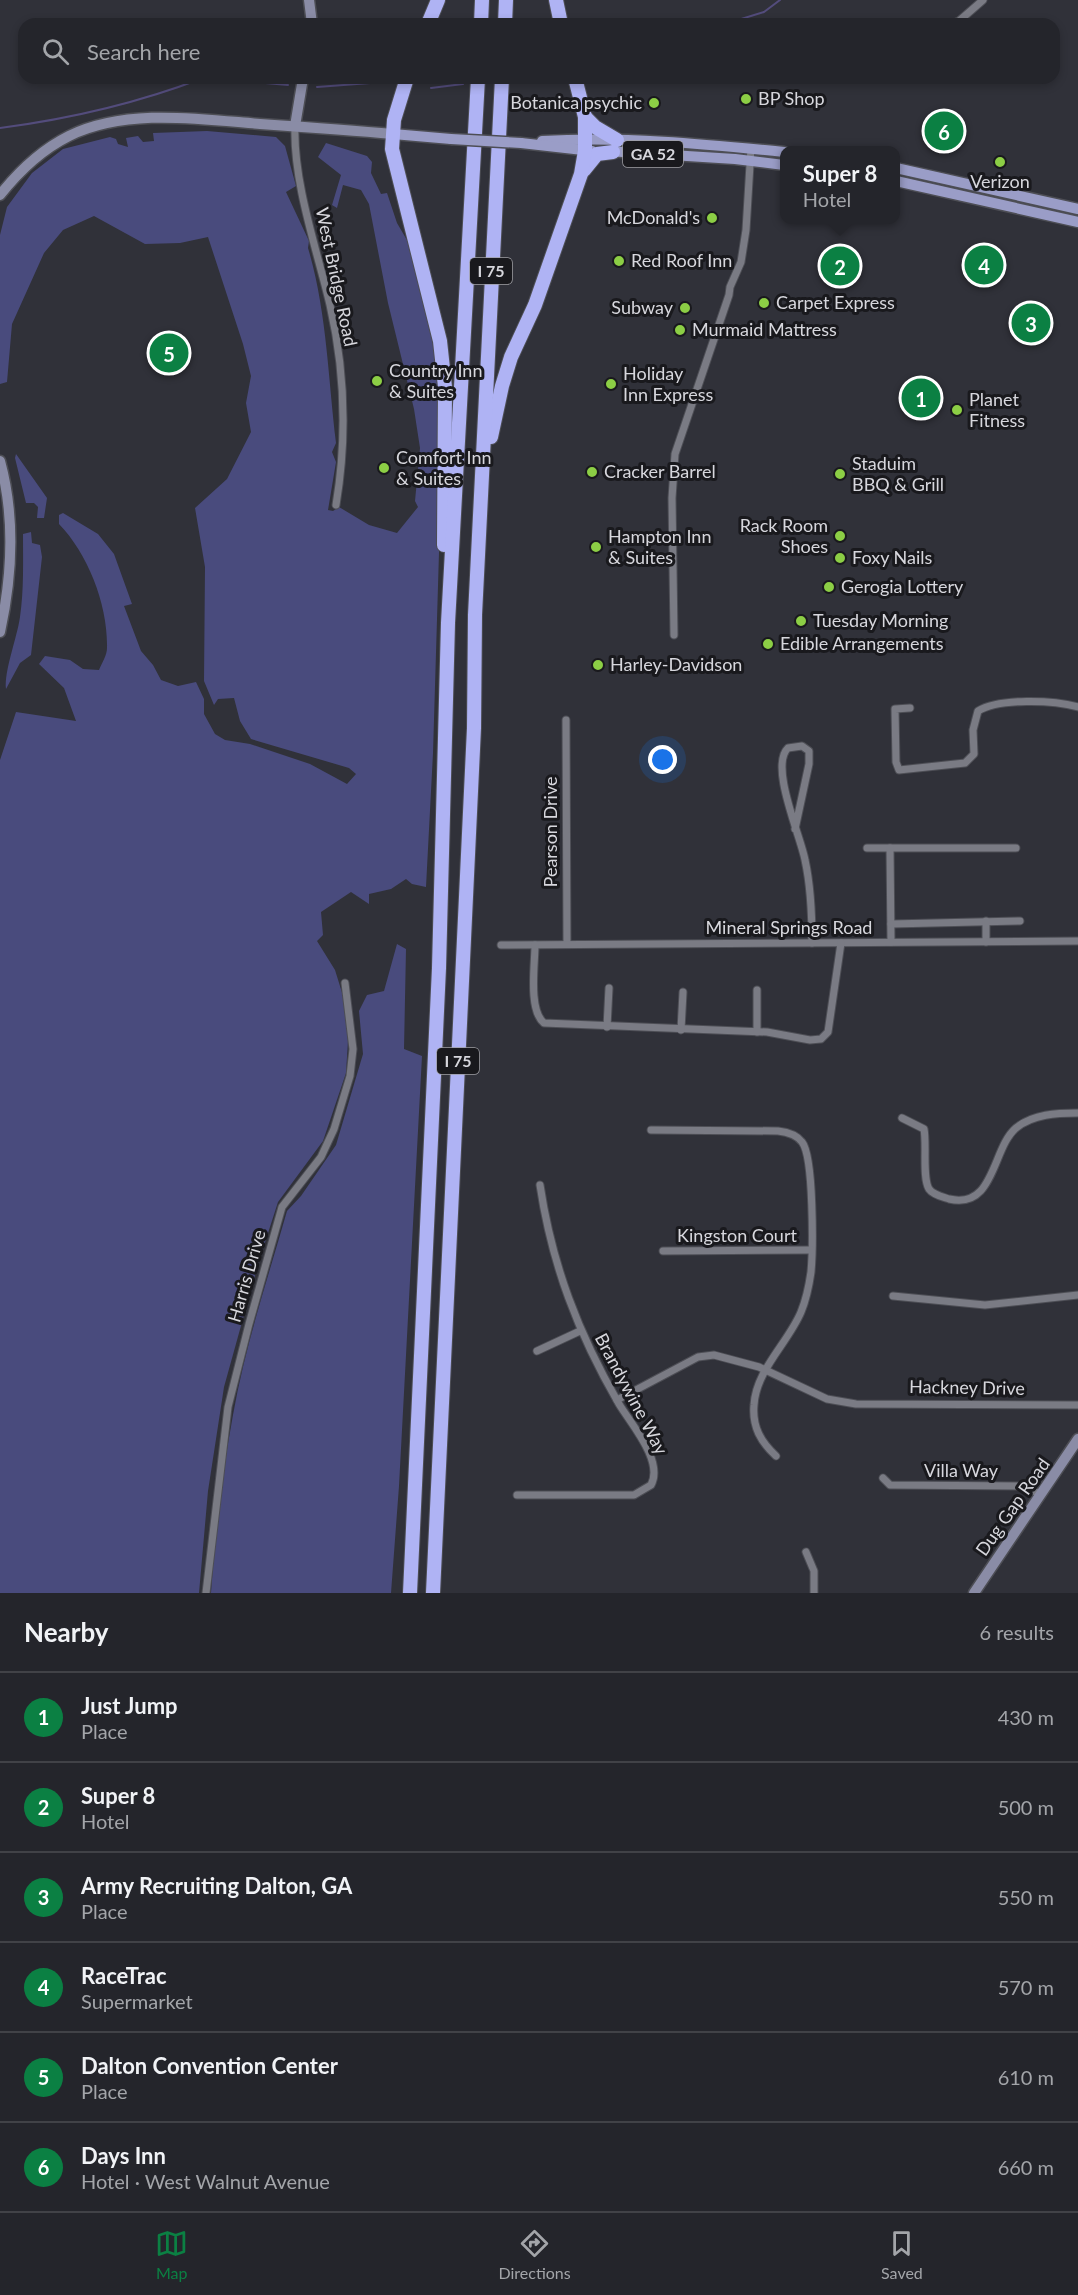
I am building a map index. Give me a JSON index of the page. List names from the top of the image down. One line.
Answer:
{"streets":{"highway":["I 75"],"main road":["GA 52"],"street":["West Bridge Road","Pearson Drive","Mineral Springs Road","Kingston Court","Harris Drive","Hackney Drive","Brandywine Way","Villa Way","Dug Gap Road"]},"crossings":[["Pearson Drive","Mineral Springs Road"],["Hackney Drive","Brandywine Way"],["Villa Way","Dug Gap Road"]],"places":["BP Shop","Botanica psychic","Verizon","McDonald's","Red Roof Inn","Carpet Express","Subway","Murmaid Mattress","Country Inn & Suites","Holiday Inn Express","Planet Fitness","Comfort Inn & Suites","Cracker Barrel","Staduim BBQ & Grill","Rack Room Shoes","Hampton Inn & Suites","Foxy Nails","Gerogia Lottery","Tuesday Morning","Edible Arrangements","Harley-Davidson"],"page":{"search":"Search here","pins":["6","4","2","3","5","1"],"popup":["Super 8","Hotel"],"heading":["Nearby","6 results"],"list":[{"mark":"1","name":"Just Jump","note":"Place","value":"430 m"},{"mark":"2","name":"Super 8","note":"Hotel","value":"500 m"},{"mark":"3","name":"Army Recruiting Dalton, GA","note":"Place","value":"550 m"},{"mark":"4","name":"RaceTrac","note":"Supermarket","value":"570 m"},{"mark":"5","name":"Dalton Convention Center","note":"Place","value":"610 m"},{"mark":"6","name":"Days Inn","note":"Hotel · West Walnut Avenue","value":"660 m"}],"nav":["Map","Directions","Saved"]}}
